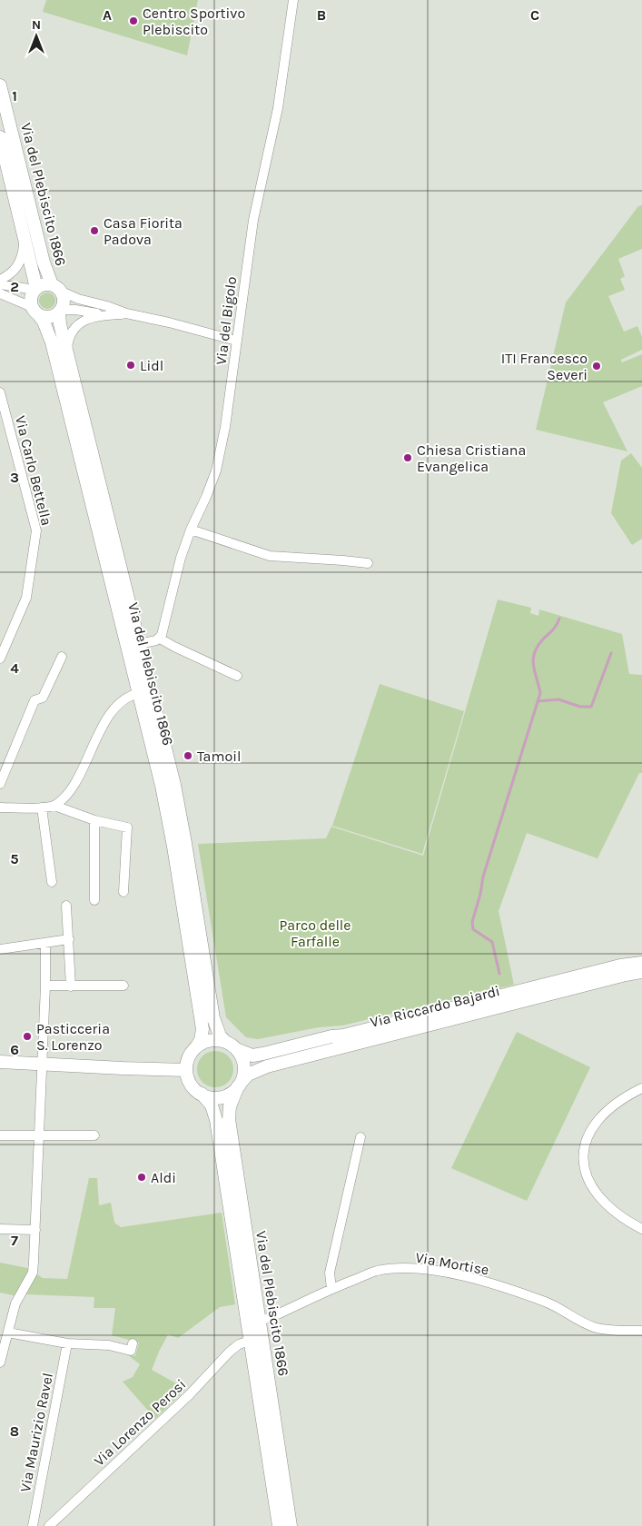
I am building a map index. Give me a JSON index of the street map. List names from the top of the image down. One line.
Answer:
{"streets":{"main road":["Via del Plebiscito 1866","Via Riccardo Bajardi"],"street":["Via del Bigolo","Via Carlo Bettella","Via Mortise","Via Lorenzo Perosi","Via Maurizio Ravel"]},"crossings":[["Via del Plebiscito 1866","Via Riccardo Bajardi"],["Via del Plebiscito 1866","Via Mortise"],["Via del Plebiscito 1866","Via Lorenzo Perosi"]],"parks":["Parco delle Farfalle"],"places":["Centro Sportivo Plebiscito","Casa Fiorita Padova","Lidl","ITI Francesco Severi","Chiesa Cristiana Evangelica","Tamoil","Pasticceria S. Lorenzo","Aldi"],"north":"top","grid":{"columns":["A","B","C"],"rows":["1","2","3","4","5","6","7","8"]}}
